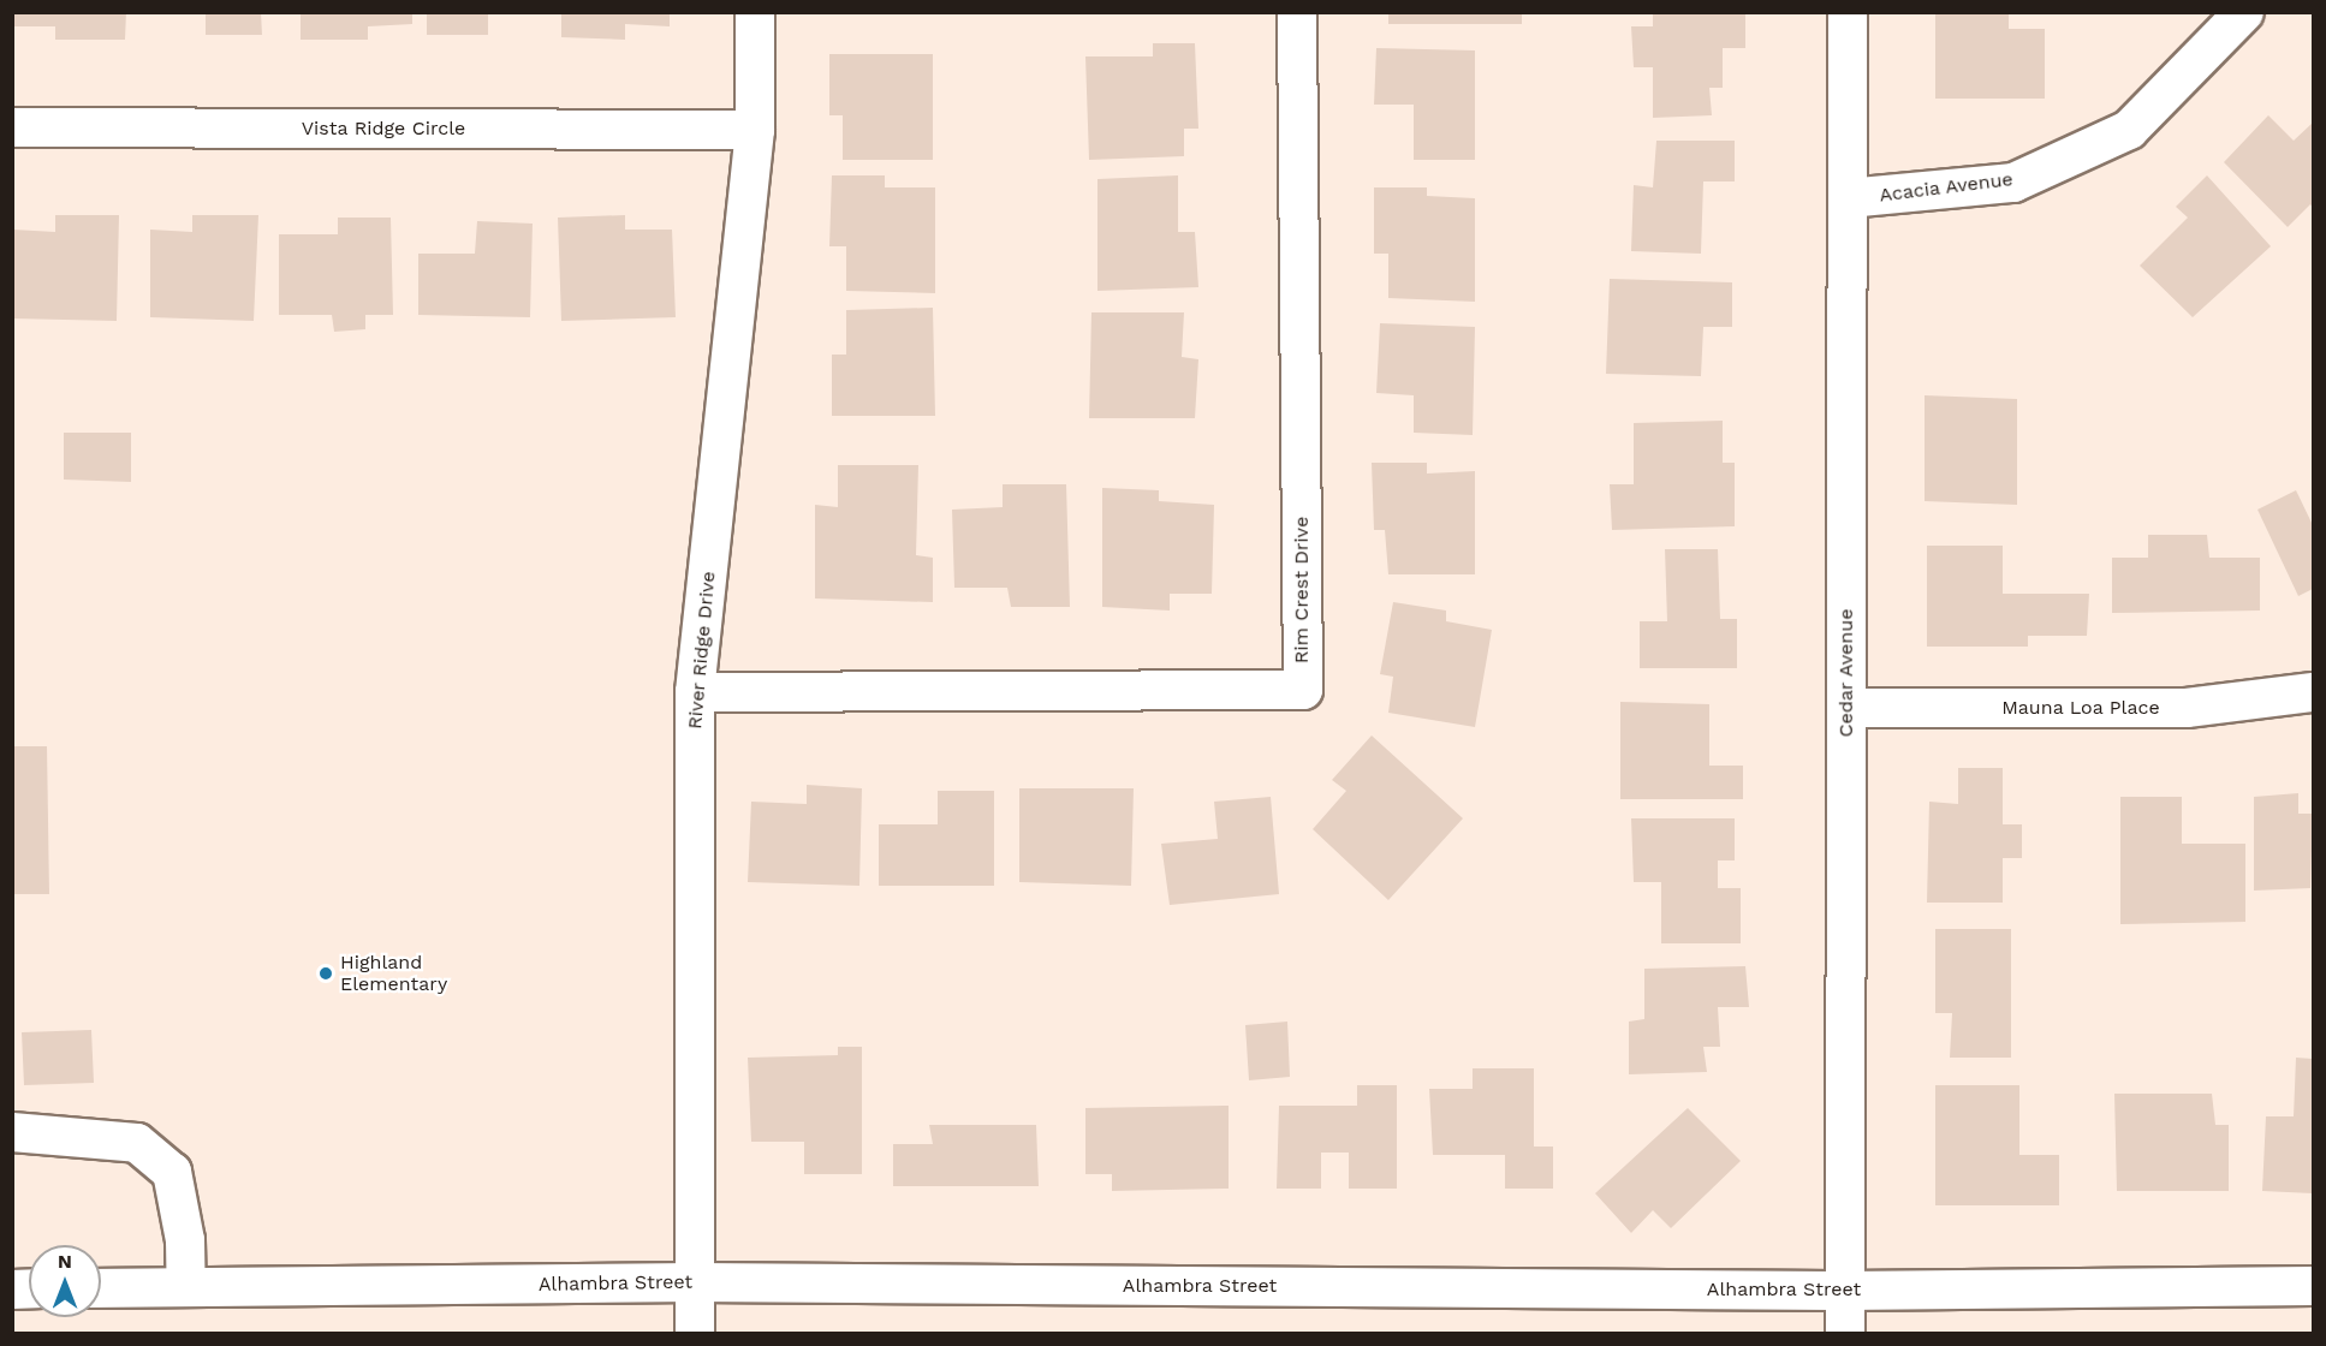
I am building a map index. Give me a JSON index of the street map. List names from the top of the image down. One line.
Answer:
{"streets":{"street":["Vista Ridge Circle","Acacia Avenue","Rim Crest Drive","River Ridge Drive","Cedar Avenue","Mauna Loa Place","Alhambra Street"]},"crossings":[["Vista Ridge Circle","River Ridge Drive"],["Acacia Avenue","Cedar Avenue"],["Rim Crest Drive","River Ridge Drive"],["River Ridge Drive","Alhambra Street"],["Cedar Avenue","Mauna Loa Place"],["Cedar Avenue","Alhambra Street"]],"places":["Highland Elementary"],"north":"top"}
